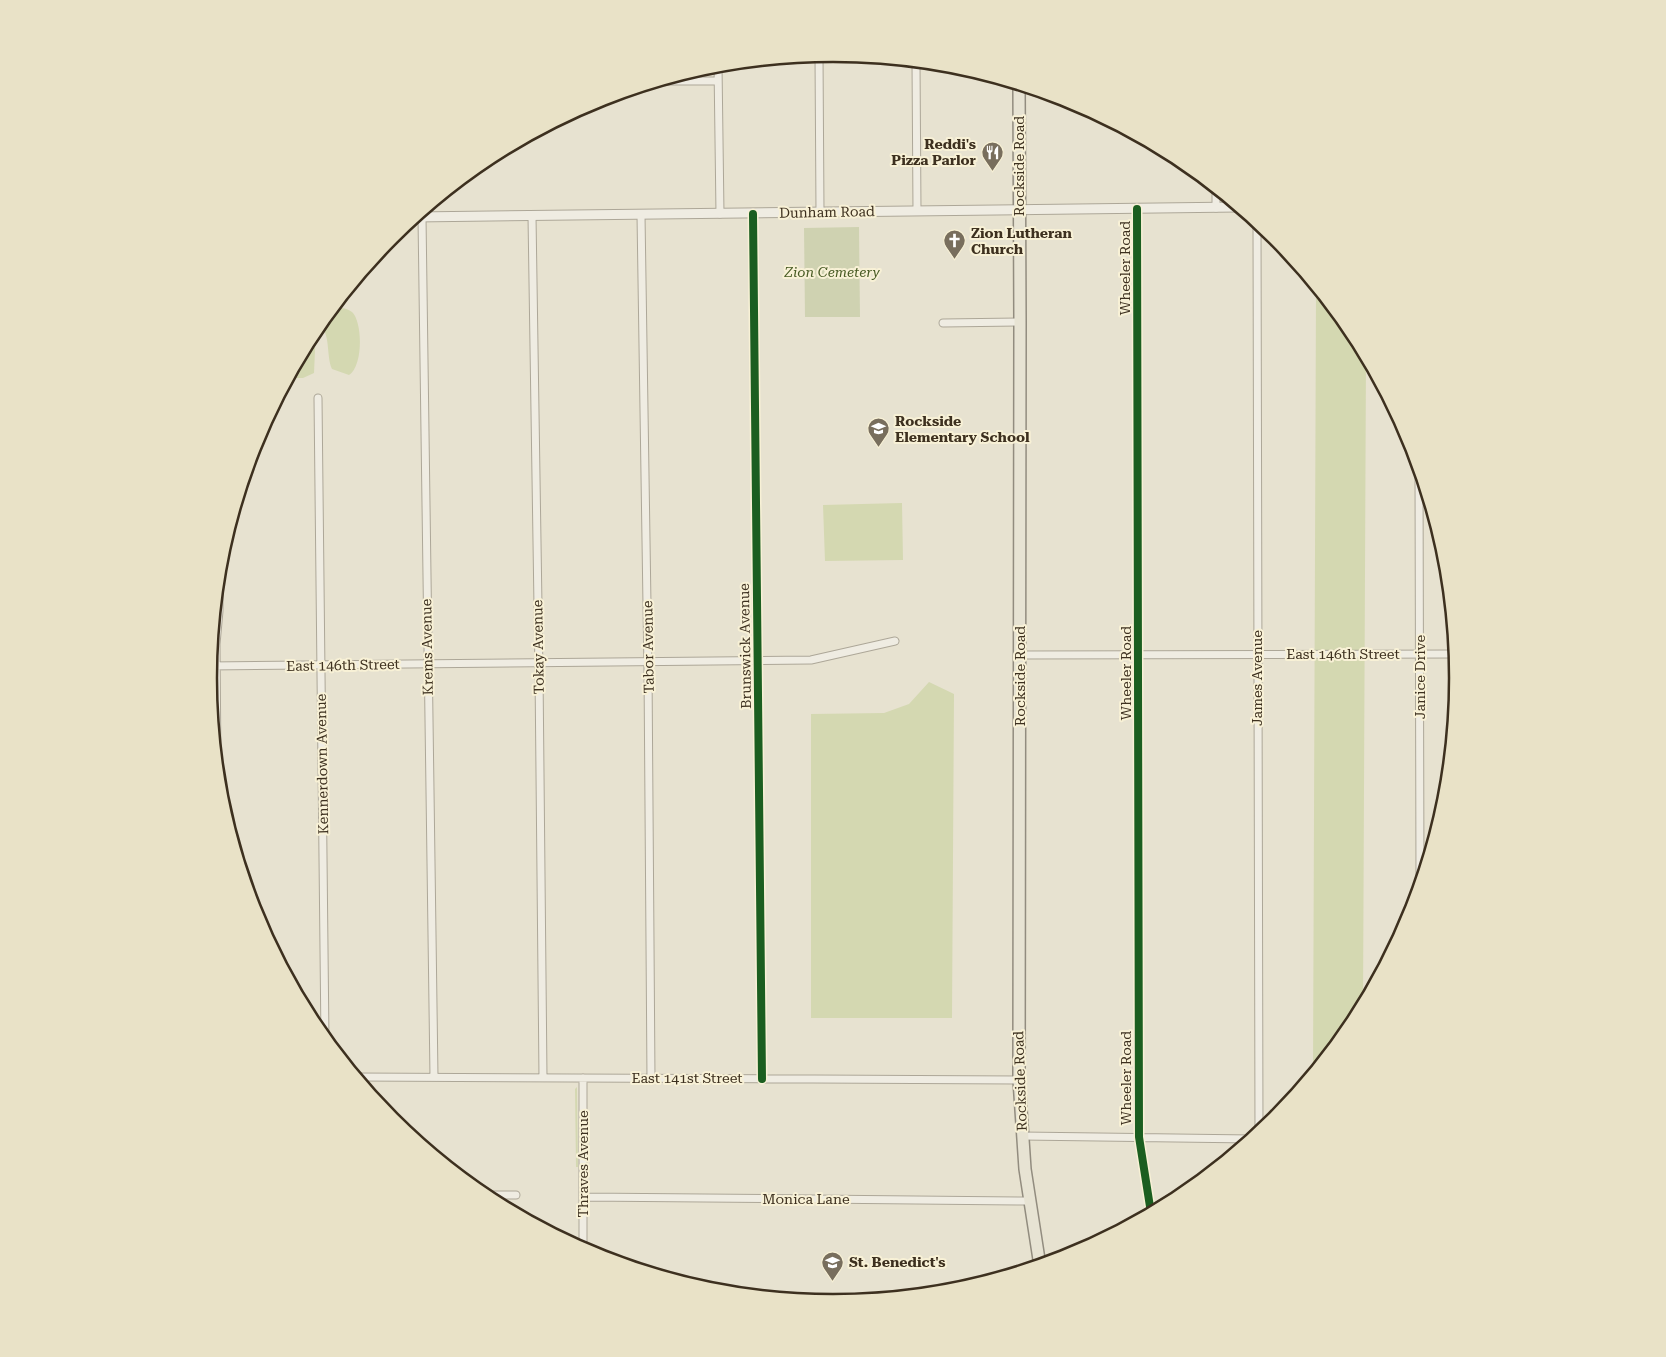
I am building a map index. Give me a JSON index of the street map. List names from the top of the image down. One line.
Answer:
{"streets":{"main road":["Rockside Road"],"street":["Dunham Road","Wheeler Road","Brunswick Avenue","Krems Avenue","Tokay Avenue","Tabor Avenue","East 146th Street","Janice Drive","James Avenue","Kennerdown Avenue","East 141st Street","Thraves Avenue","Monica Lane"]},"crossings":[["Rockside Road","Dunham Road"],["Rockside Road","East 146th Street"],["Rockside Road","East 141st Street"],["Rockside Road","Monica Lane"],["Dunham Road","Wheeler Road"],["Dunham Road","Brunswick Avenue"],["Dunham Road","Tokay Avenue"],["Dunham Road","Tabor Avenue"],["Wheeler Road","East 146th Street"],["Brunswick Avenue","East 146th Street"],["Brunswick Avenue","East 141st Street"],["Krems Avenue","East 146th Street"],["Krems Avenue","East 141st Street"],["Tokay Avenue","East 146th Street"],["Tokay Avenue","East 141st Street"],["Tabor Avenue","East 146th Street"],["Tabor Avenue","East 141st Street"],["East 146th Street","Janice Drive"],["East 146th Street","James Avenue"],["East 146th Street","Kennerdown Avenue"],["East 141st Street","Thraves Avenue"],["Thraves Avenue","Monica Lane"]],"parks":["Zion Cemetery"],"places":{"restaurant":["Reddi's Pizza Parlor"],"church":["Zion Lutheran Church"],"school or university":["Rockside Elementary School","St. Benedict's"]}}
